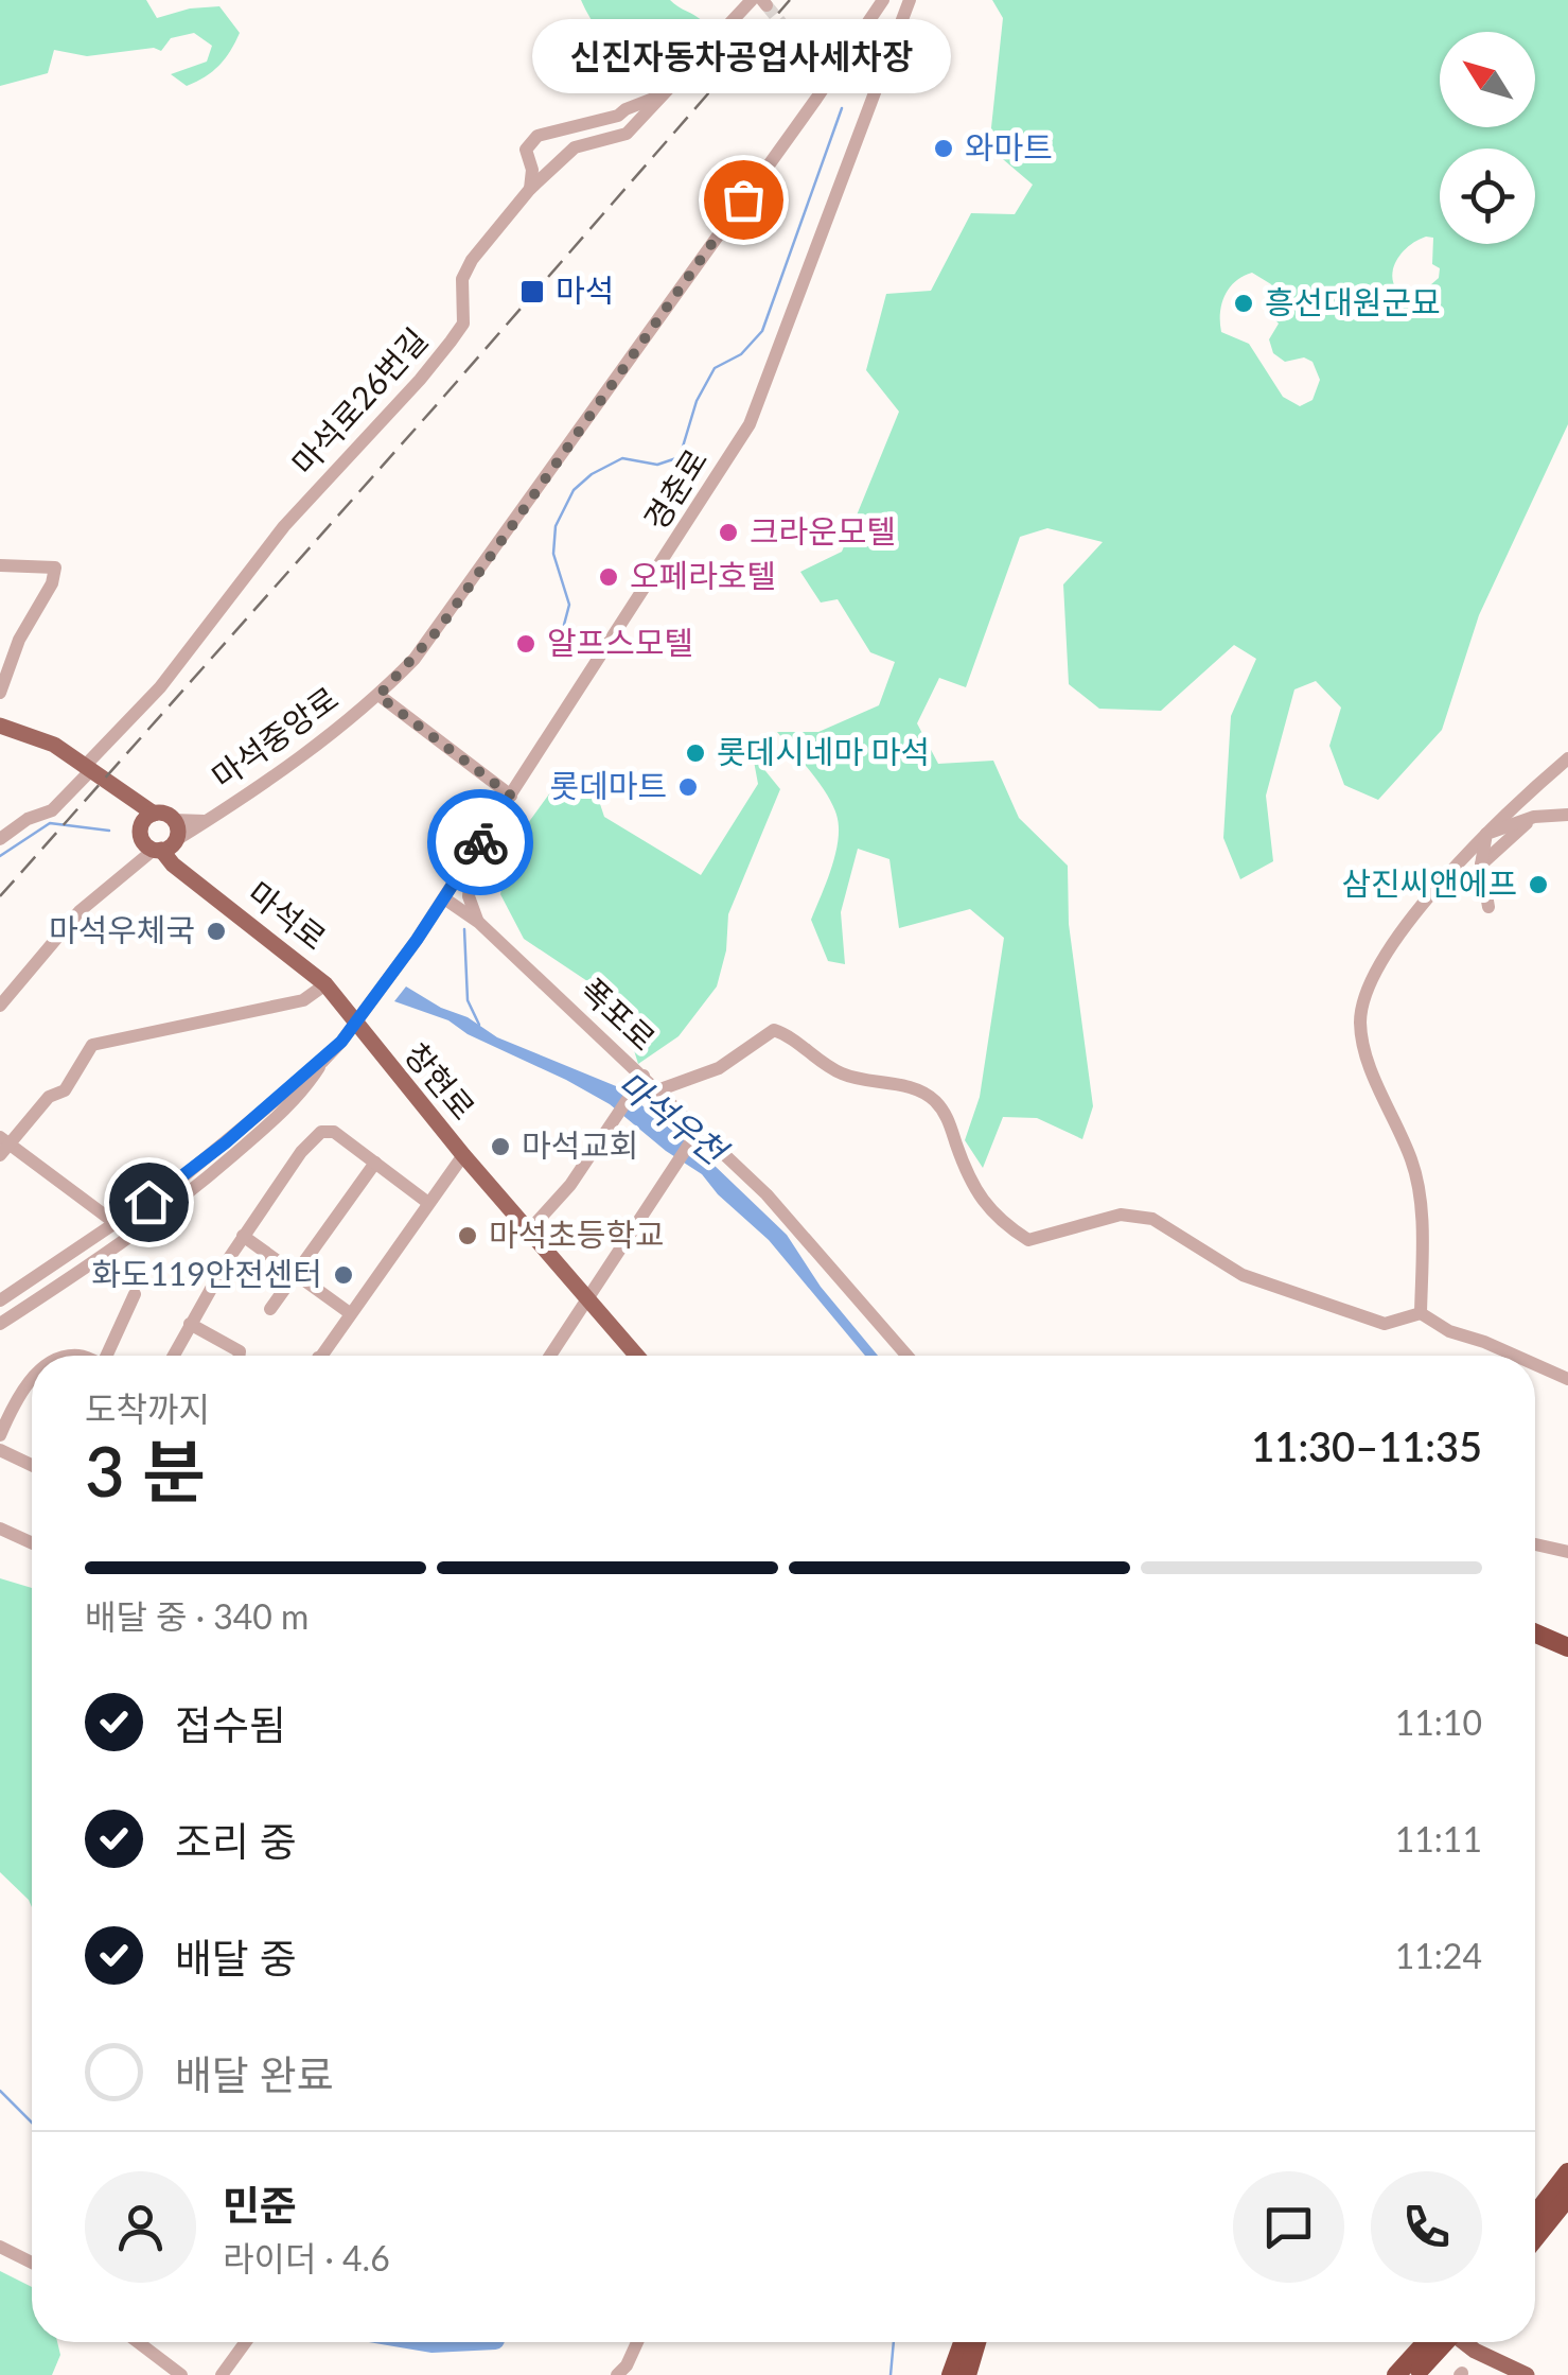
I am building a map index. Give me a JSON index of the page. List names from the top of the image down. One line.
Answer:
{"streets":{"main road":["마석로","창현로"],"street":["마석로26번길","경춘로","마석중앙로","폭포로"]},"crossings":[["경춘로","마석로"],["경춘로","폭포로"],["경춘로","창현로"],["마석중앙로","마석로"],["마석로","창현로"]],"water":["마석우천"],"places":{"other":["와마트","신진자동차공업사세차장","흥선대원군묘","크라운모텔","오페라호텔","알프스모텔","롯데시네마 마석","롯데마트","삼진씨앤에프","마석우체국","마석교회","마석초등학교","화도119안전센터"],"transit":["마석"]},"north":"top left","page":{"bubble":"신진자동차공업사세차장","heading":["3 분","도착까지","11:30–11:35"],"panel":["민준","라이더 · 4.6"],"bar":"배달 중 · 340 m","list":[["접수됨","11:10"],["조리 중","11:11"],["배달 중","11:24"],"배달 완료"]}}
